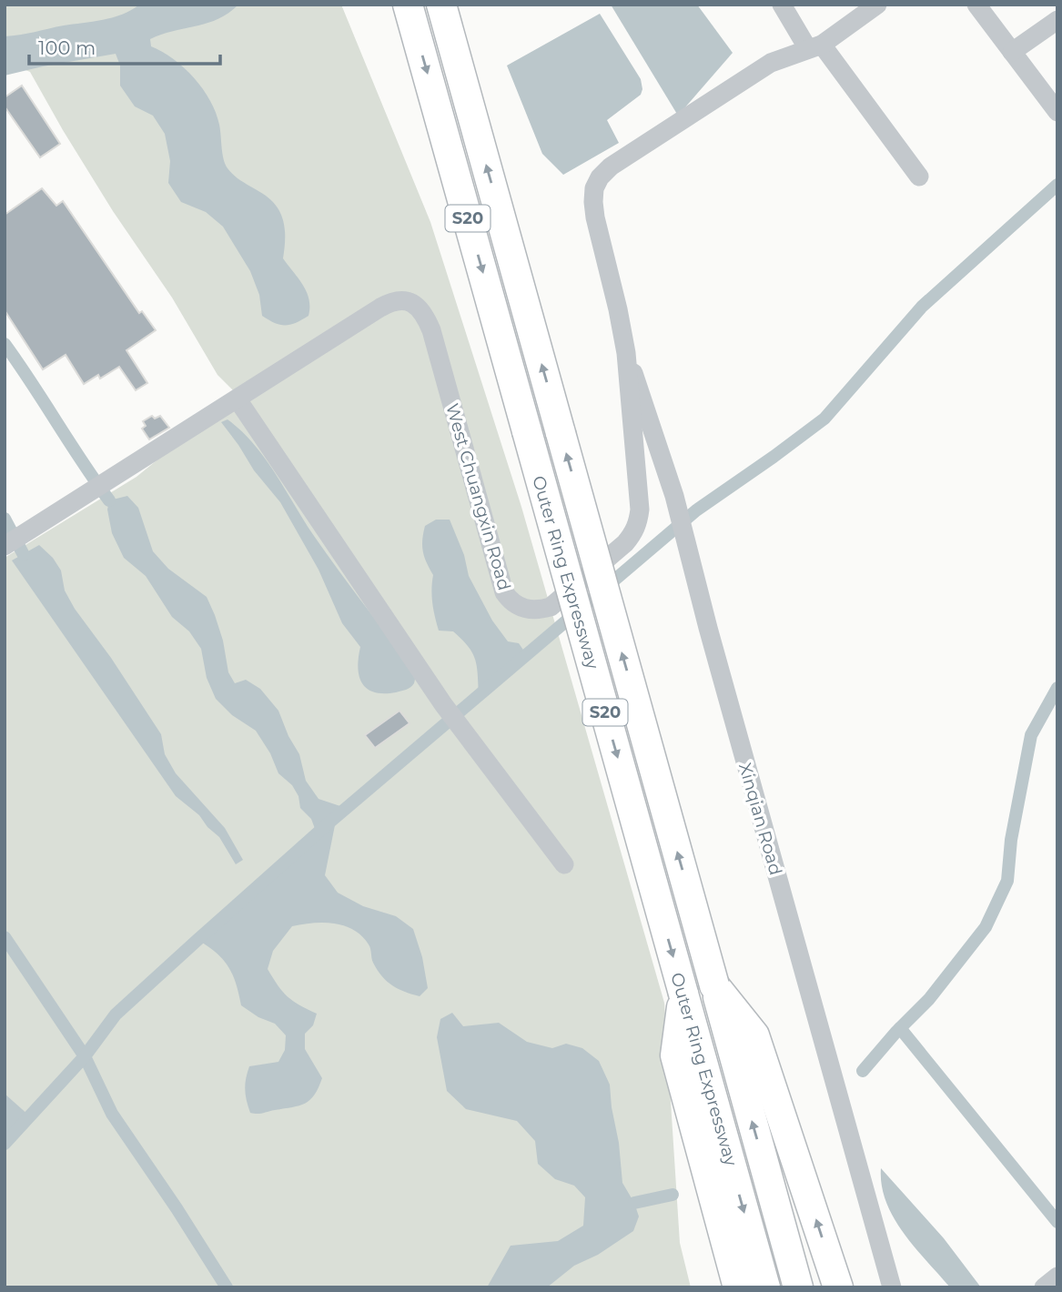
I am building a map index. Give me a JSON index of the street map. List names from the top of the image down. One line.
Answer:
{"streets":{"highway":["S20","Outer Ring Expressway"],"street":["West Chuangxin Road","Xinqian Road"]},"crossings":[["West Chuangxin Road","Xinqian Road"]],"scale_bar":"100 m"}
